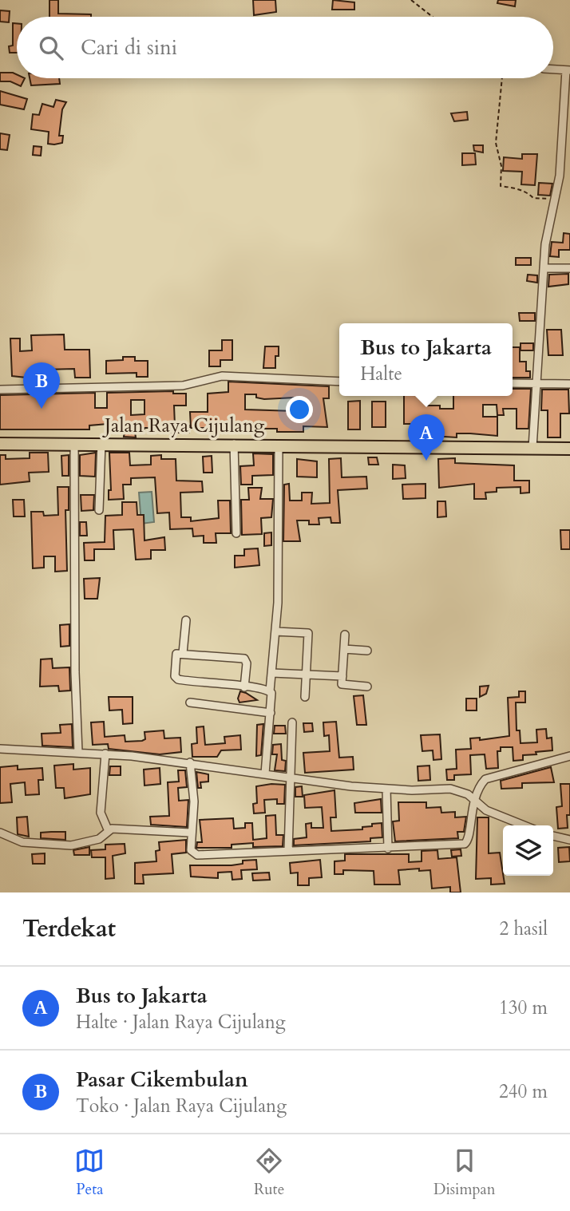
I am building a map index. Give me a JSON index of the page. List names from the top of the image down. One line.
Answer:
{"streets":{"highway":["Jalan Raya Cijulang"]},"page":{"search":"Cari di sini","popup":["Bus to Jakarta","Halte"],"pins":["B","A"],"heading":["Terdekat","2 hasil"],"list":[{"mark":"A","name":"Bus to Jakarta","note":"Halte · Jalan Raya Cijulang","value":"130 m"},{"mark":"B","name":"Pasar Cikembulan","note":"Toko · Jalan Raya Cijulang","value":"240 m"}],"nav":["Peta","Rute","Disimpan"]}}
